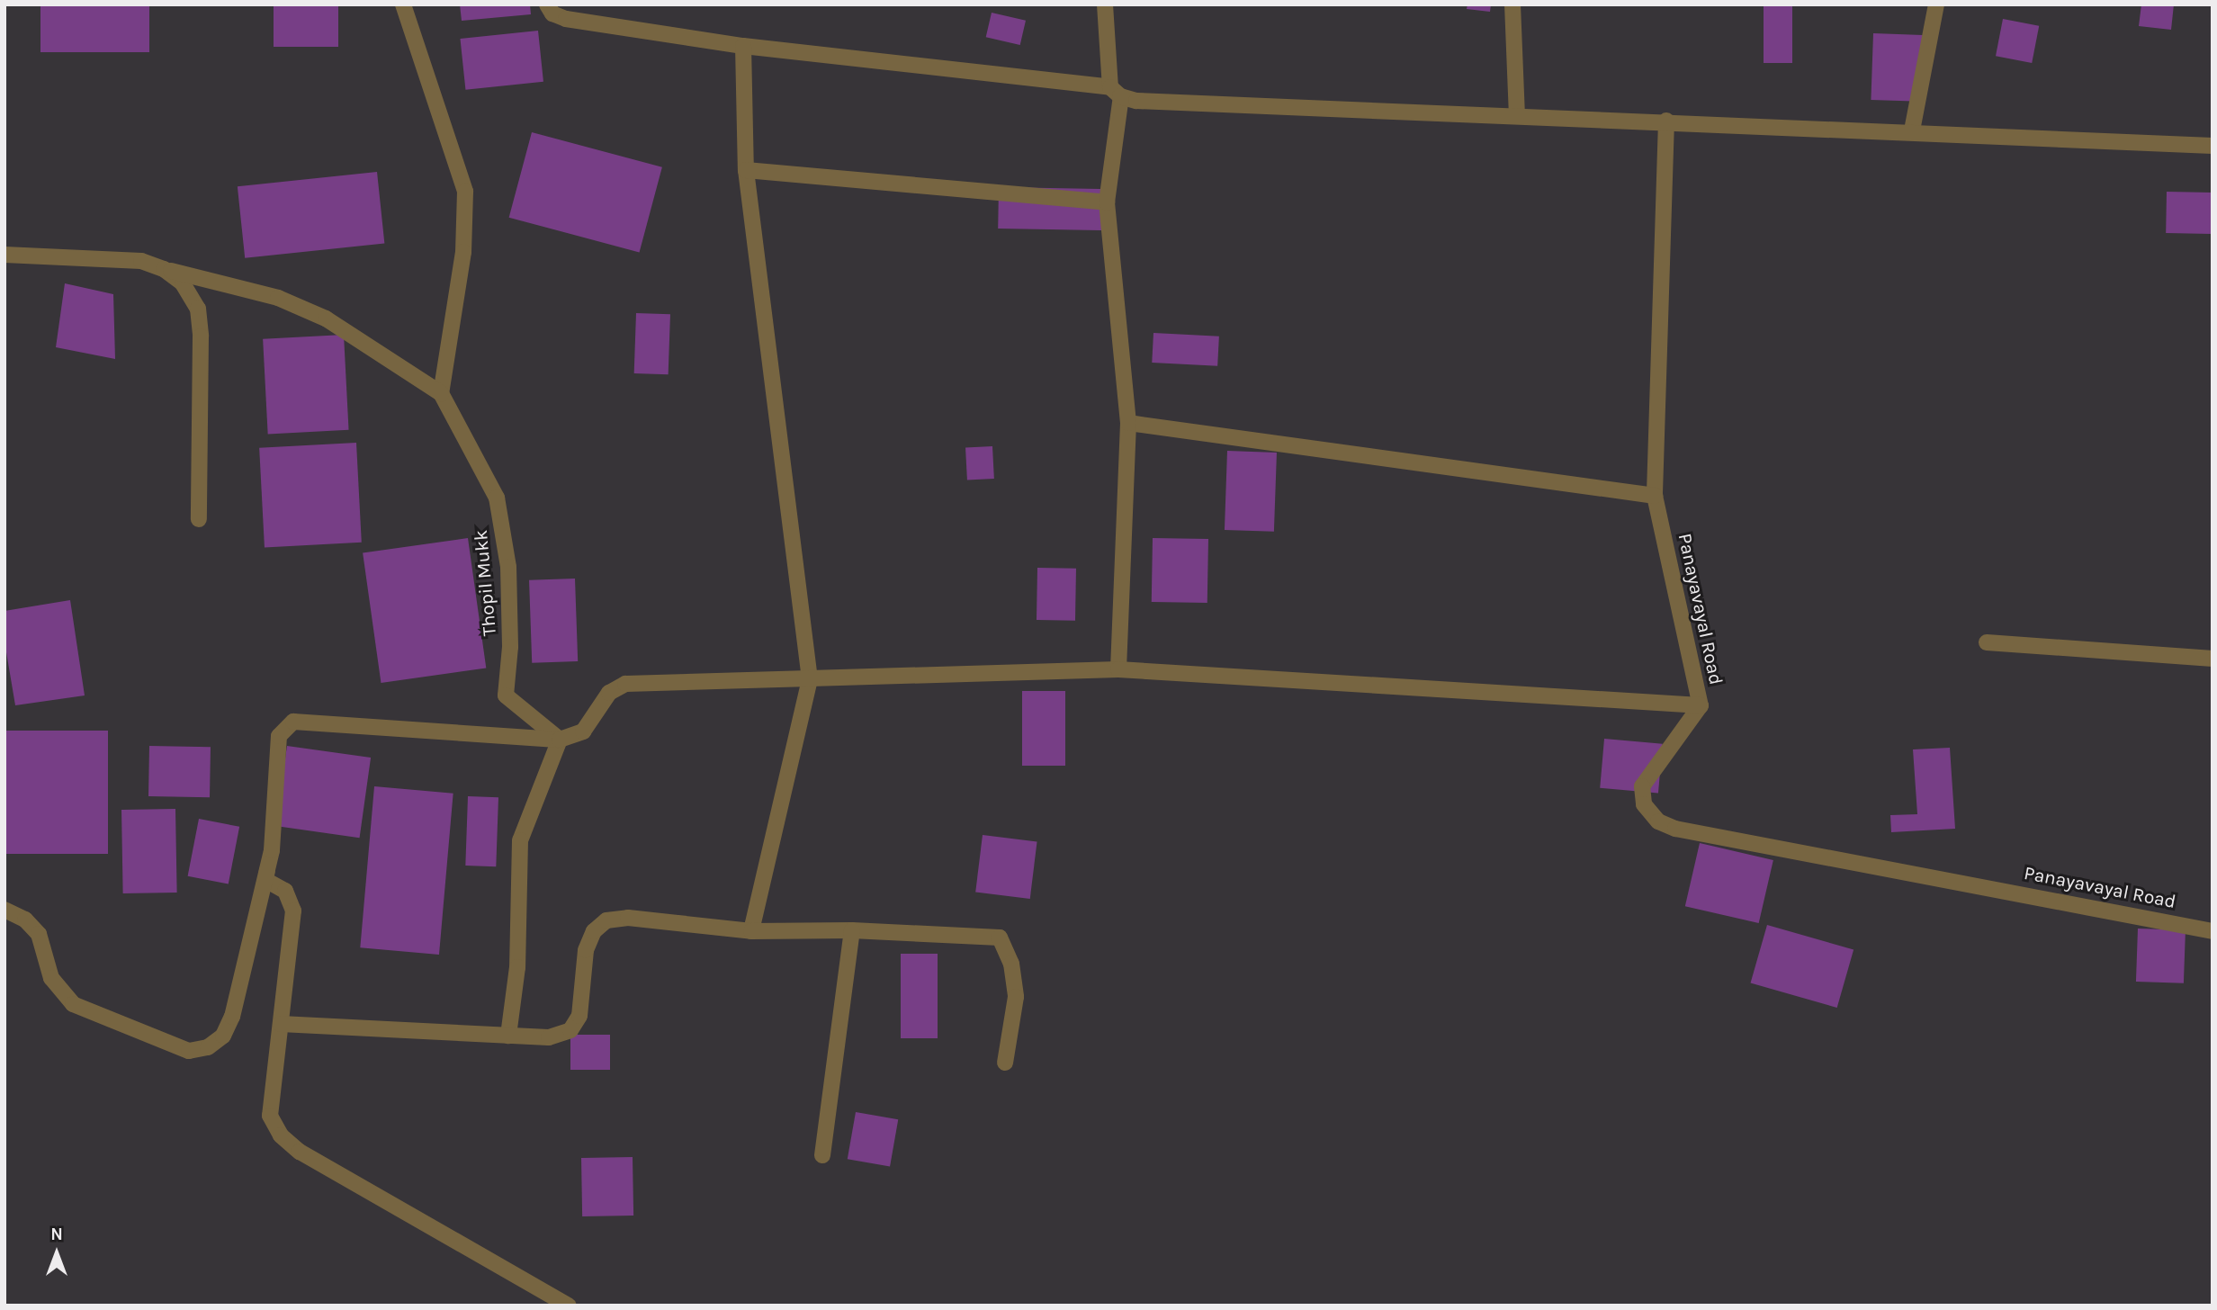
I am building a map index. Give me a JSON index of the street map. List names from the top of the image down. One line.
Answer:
{"streets":{"street":["Thopil Mukk","Panayavayal Road"]},"north":"top"}
